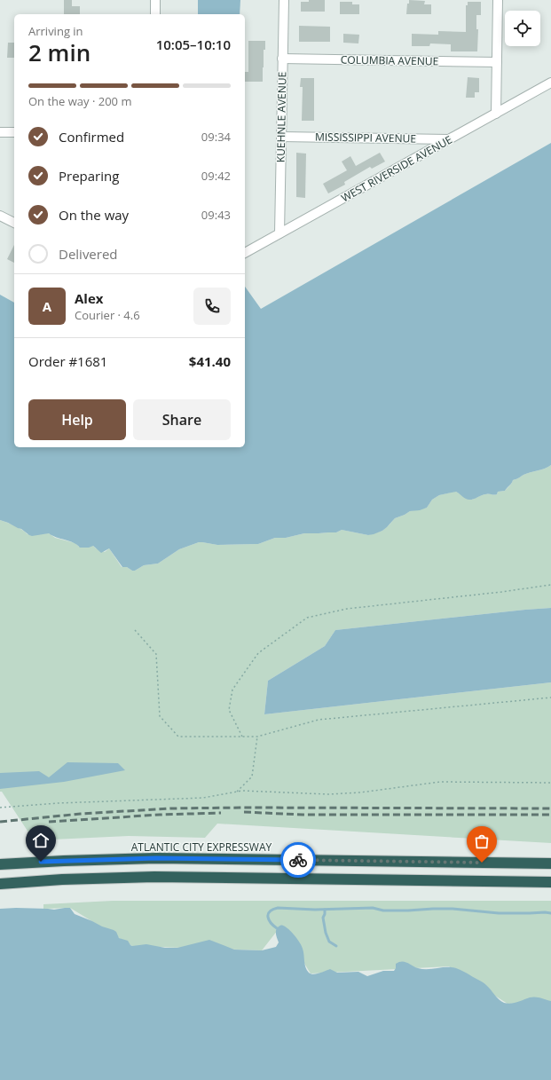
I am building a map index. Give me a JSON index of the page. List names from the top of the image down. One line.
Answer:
{"streets":{"highway":["ATLANTIC CITY EXPRESSWAY"],"street":["COLUMBIA AVENUE","KUEHNLE AVENUE","MISSISSIPPI AVENUE","WEST RIVERSIDE AVENUE"]},"crossings":[["COLUMBIA AVENUE","KUEHNLE AVENUE"],["KUEHNLE AVENUE","MISSISSIPPI AVENUE"],["KUEHNLE AVENUE","WEST RIVERSIDE AVENUE"],["MISSISSIPPI AVENUE","WEST RIVERSIDE AVENUE"]],"page":{"heading":["2 min","Arriving in","10:05–10:10"],"panel":["Alex","Courier · 4.6","Order #1681","$41.40"],"bar":"On the way · 200 m","list":[["Confirmed","09:34"],["Preparing","09:42"],["On the way","09:43"],"Delivered"],"round":"A","buttons":["Help","Share"]}}
